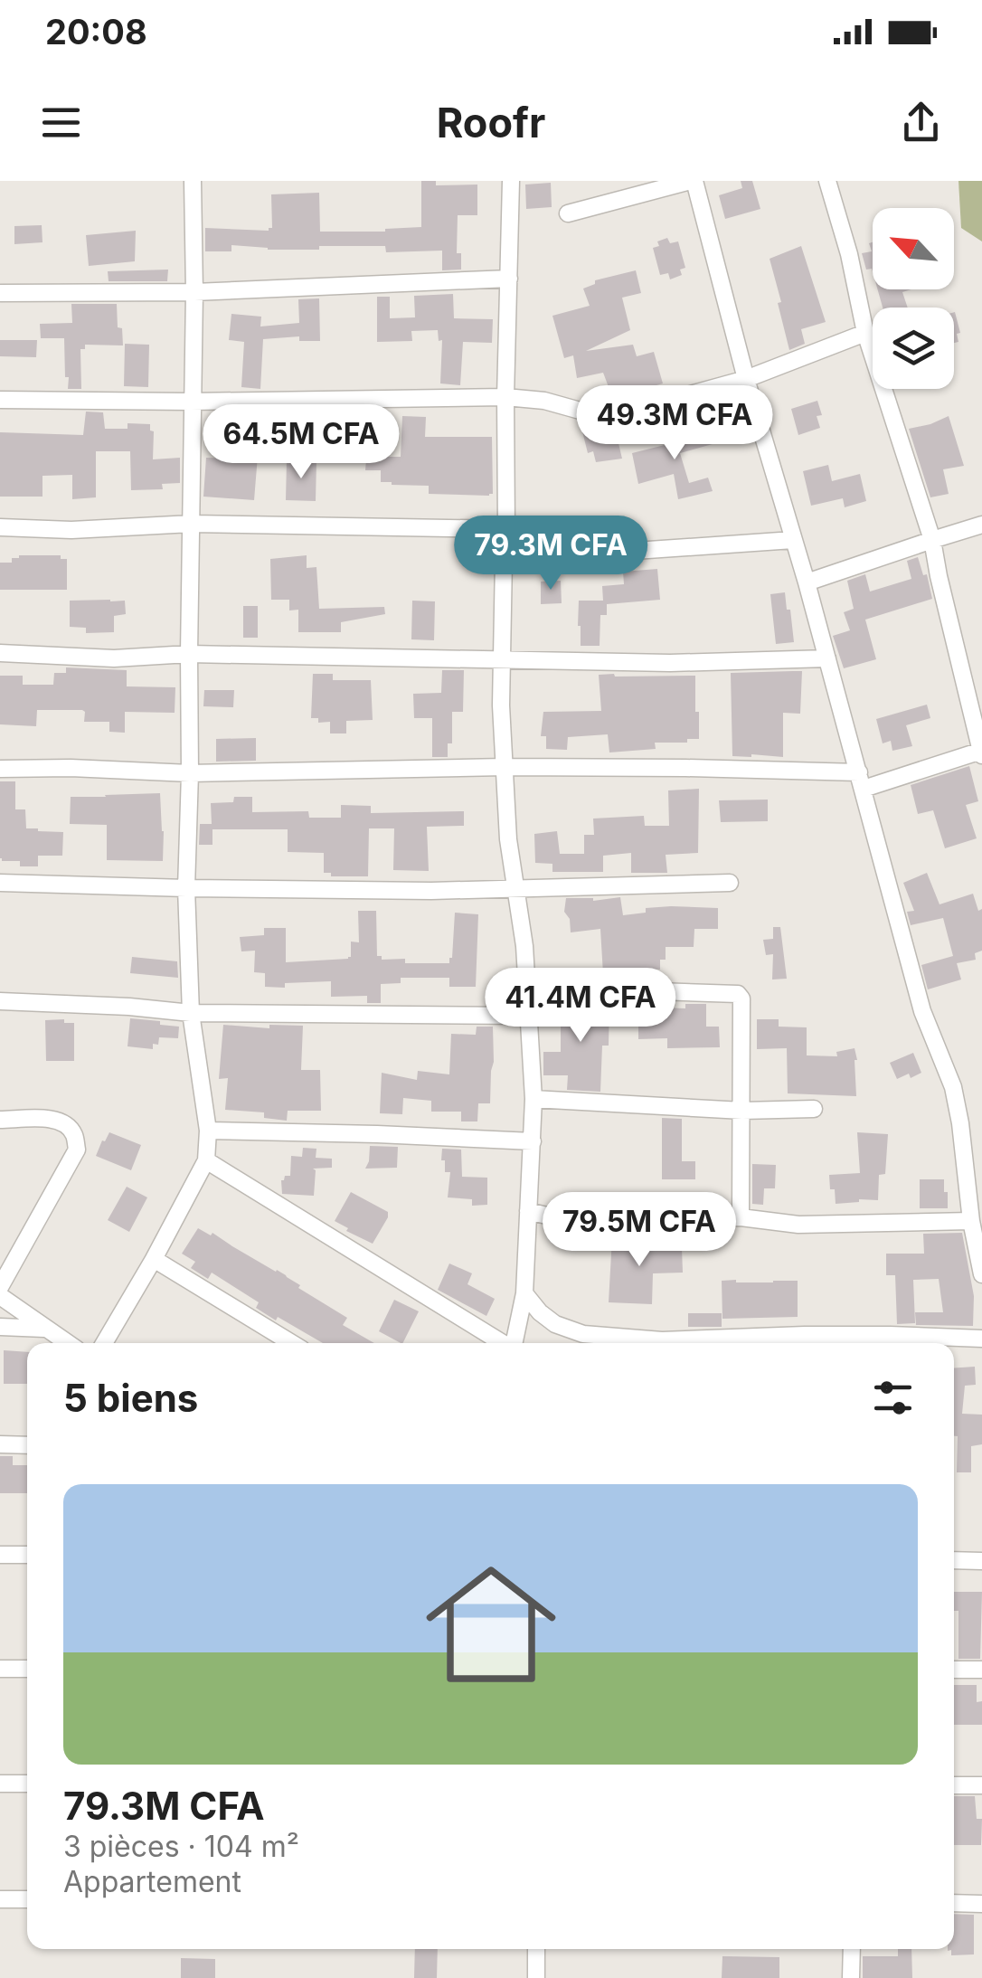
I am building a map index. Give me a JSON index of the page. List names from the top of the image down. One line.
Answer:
{"north":"top left","page":{"status":"20:08","header":"Roofr","price":["49.3M CFA","64.5M CFA","79.3M CFA","41.4M CFA","79.5M CFA"],"heading":"5 biens","list":[{"name":"79.3M CFA","note":"3 pièces · 104 m² · Appartement"}]}}
